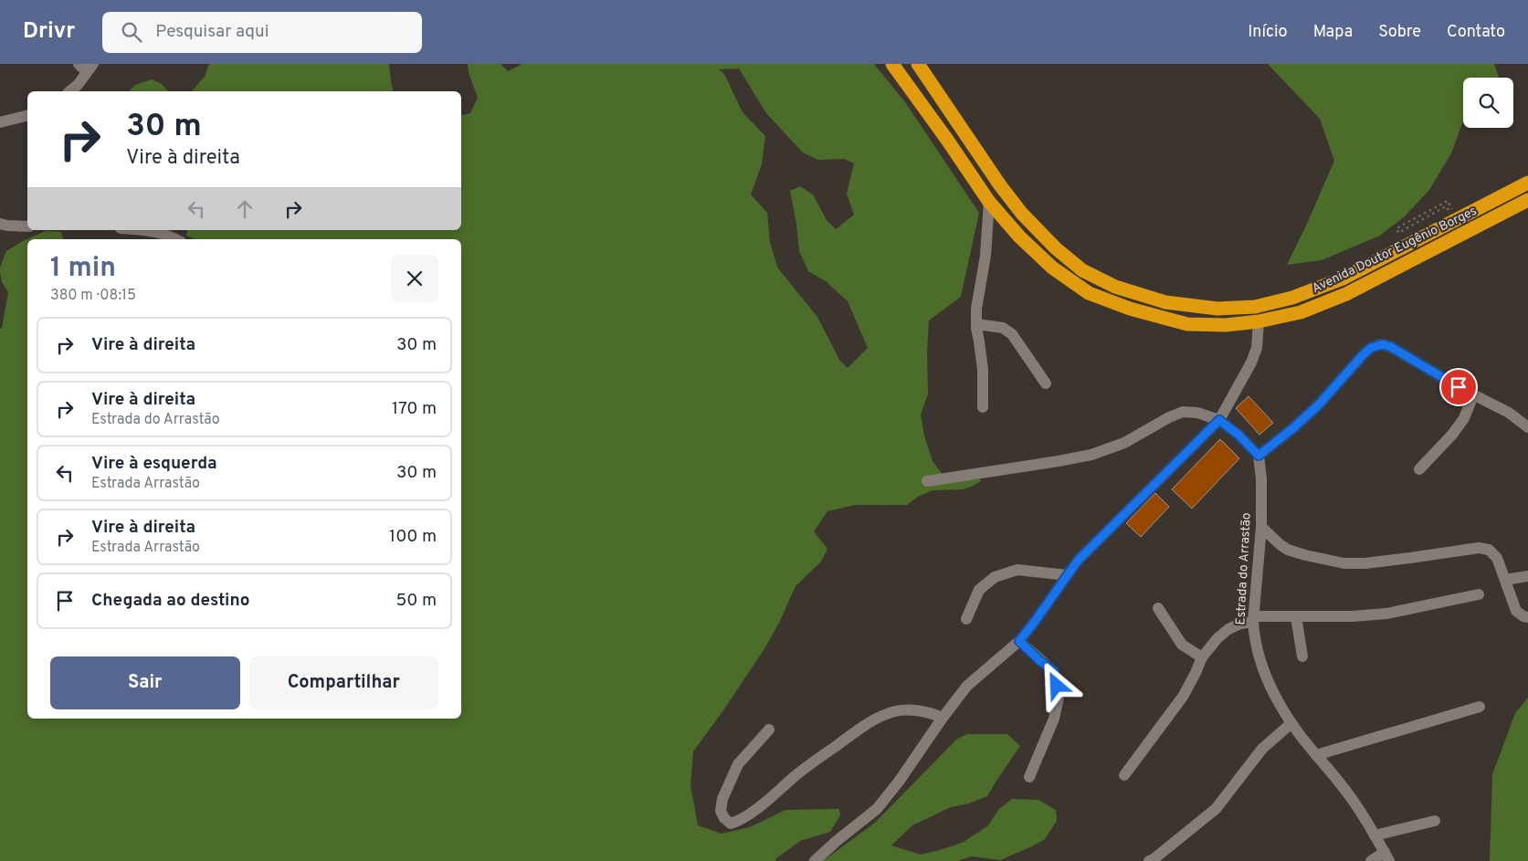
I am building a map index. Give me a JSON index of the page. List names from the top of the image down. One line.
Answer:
{"streets":{"highway":["Avenida Doutor Eugênio Borges"],"street":["Estrada do Arrastão"]},"page":{"header":"Drivr","search":"Pesquisar aqui","nav":["Início","Mapa","Sobre","Contato"],"turn":["30 m","Vire à direita"],"heading":["1 min","380 m · 08:15"],"list":[{"name":"Vire à direita","value":"30 m"},{"name":"Vire à direita","note":"Estrada do Arrastão","value":"170 m"},{"name":"Vire à esquerda","note":"Estrada Arrastão","value":"30 m"},{"name":"Vire à direita","note":"Estrada Arrastão","value":"100 m"},{"name":"Chegada ao destino","value":"50 m"}],"buttons":["Sair","Compartilhar"]}}
